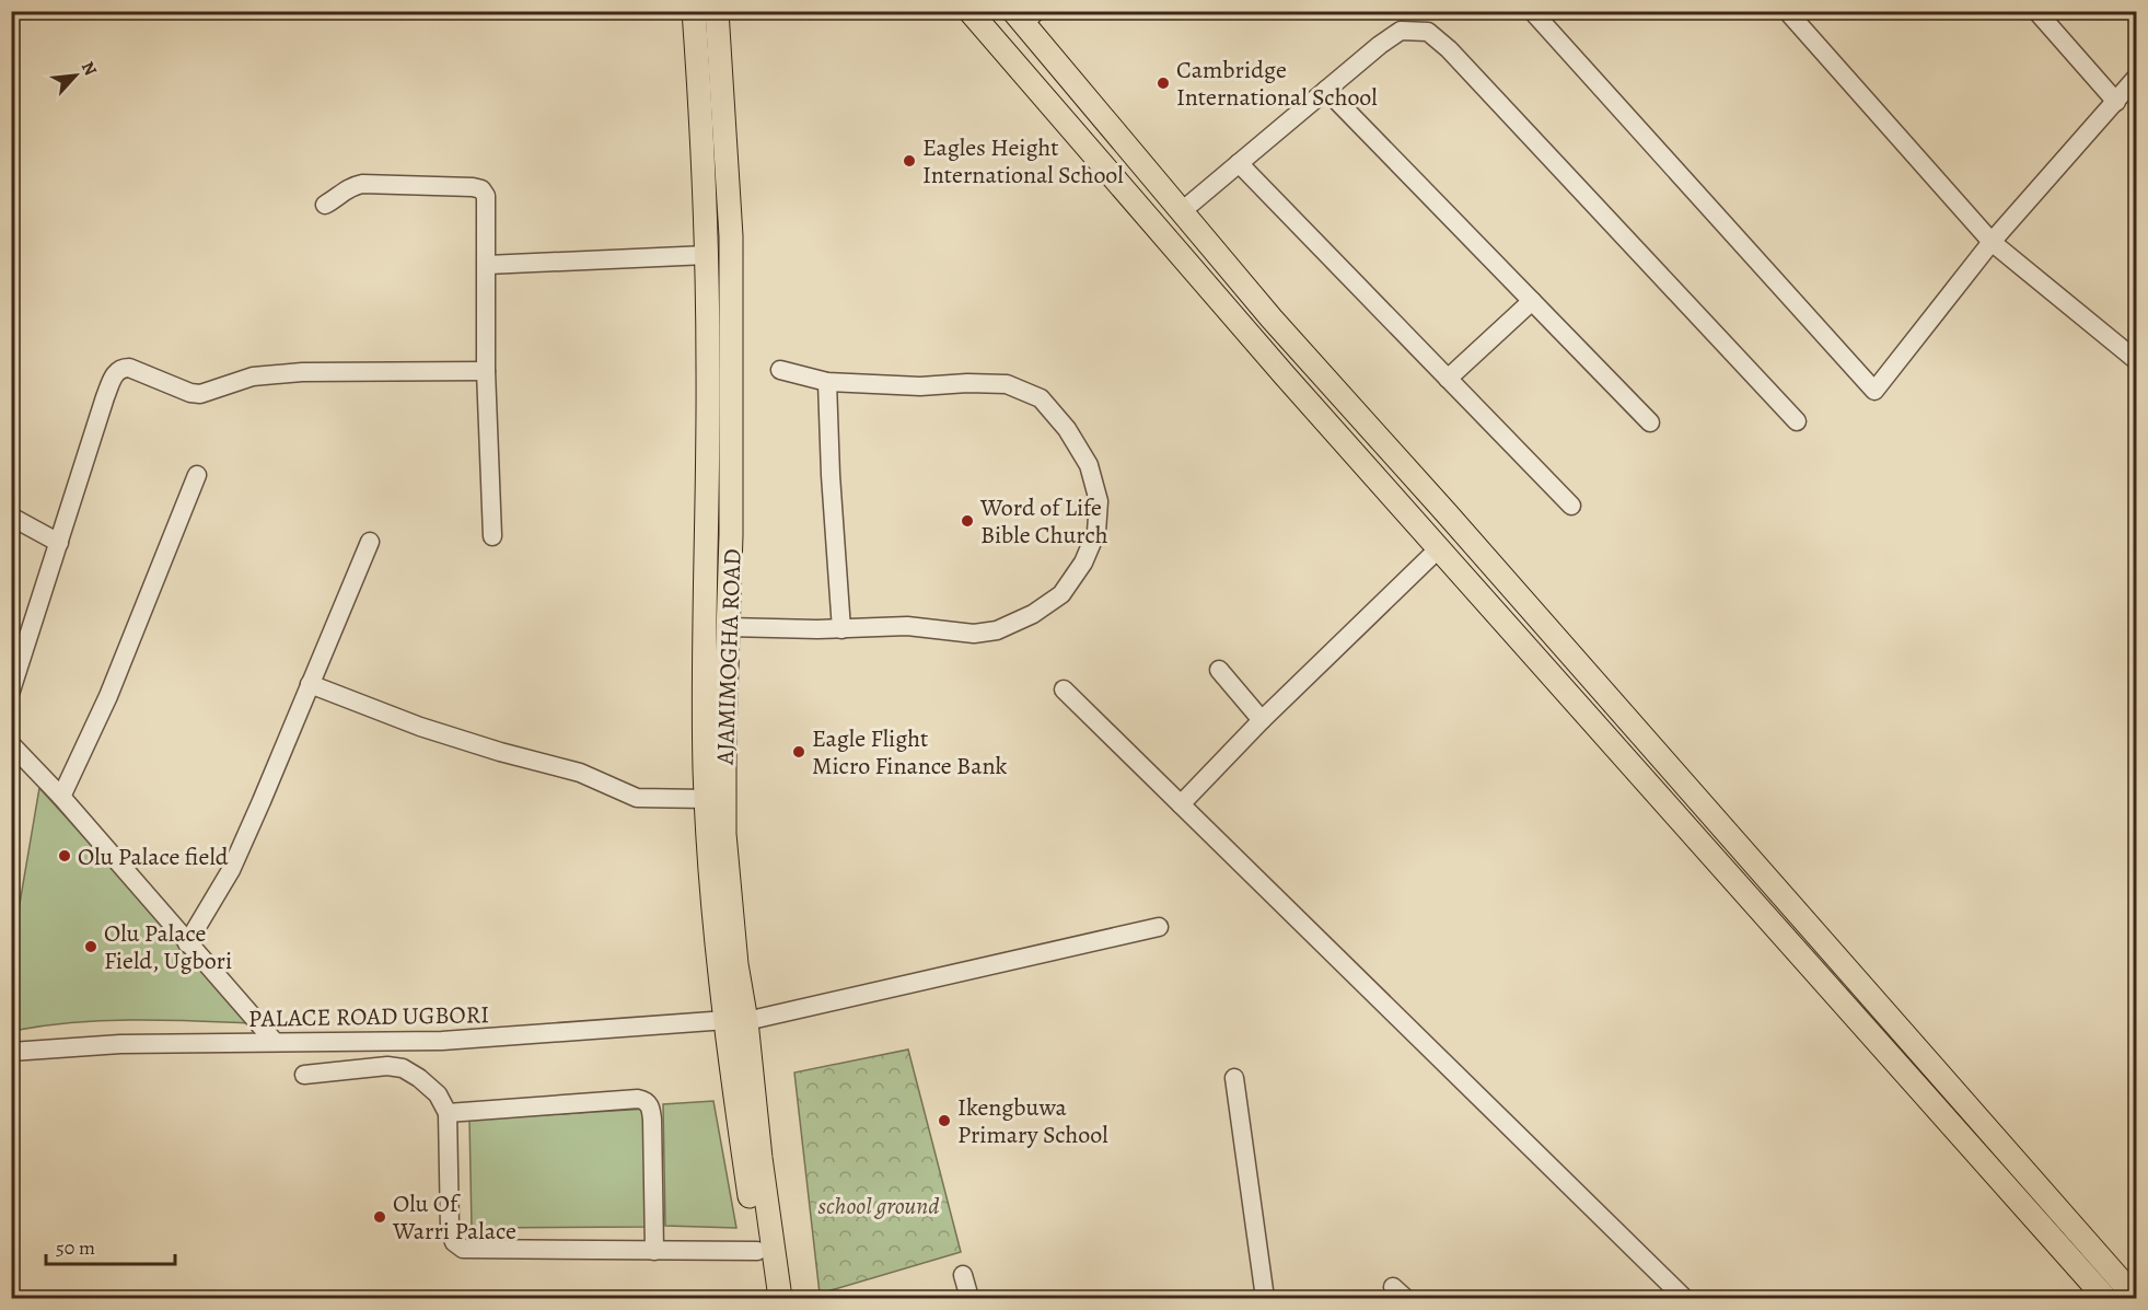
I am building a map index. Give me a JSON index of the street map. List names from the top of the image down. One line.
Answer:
{"streets":{"main road":["AJAMIMOGHA ROAD"],"street":["PALACE ROAD UGBORI"]},"crossings":[["AJAMIMOGHA ROAD","PALACE ROAD UGBORI"]],"parks":["school ground"],"places":["Cambridge International School","Eagles Height International School","Word of Life Bible Church","Eagle Flight Micro Finance Bank","Olu Palace field","Olu Palace Field, Ugbori","Ikengbuwa Primary School","Olu Of Warri Palace"],"scale_bar":"50 m","north":"top right"}
